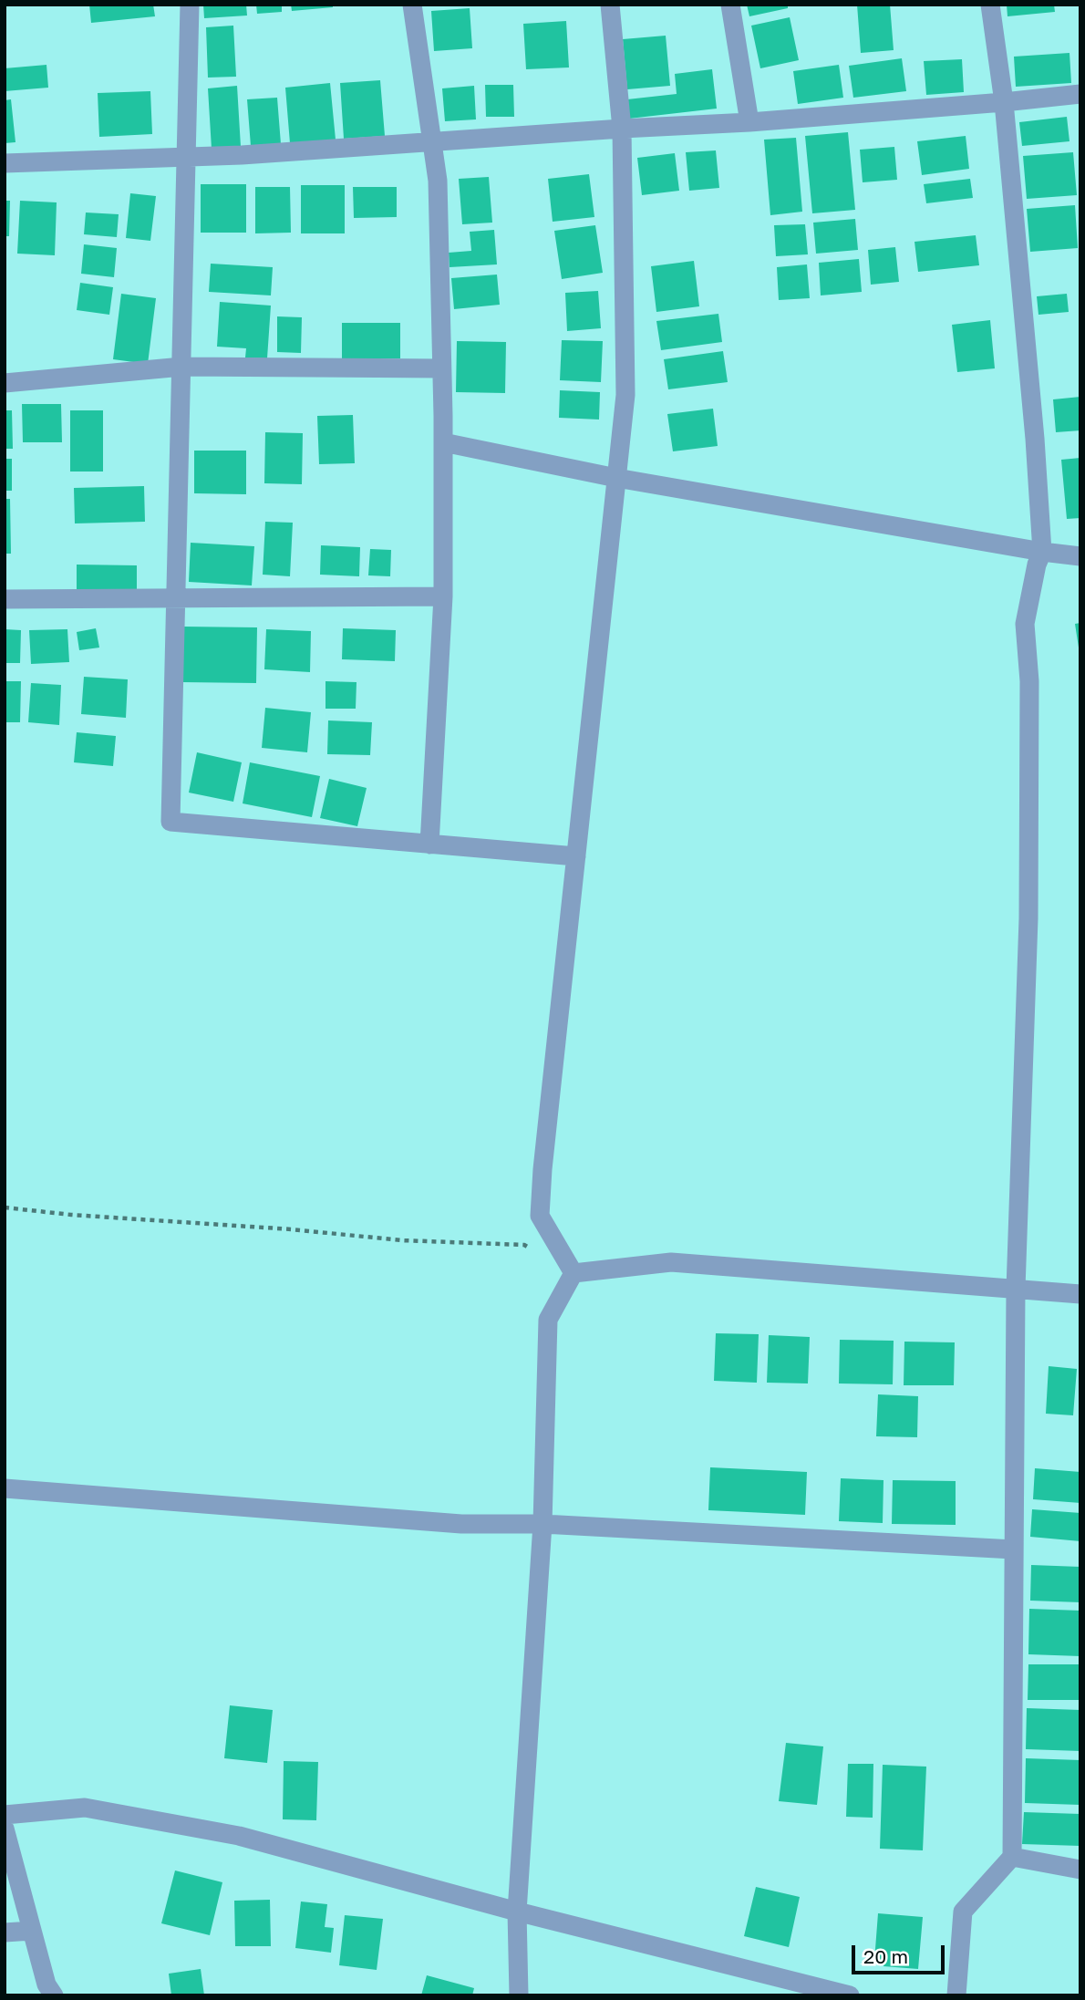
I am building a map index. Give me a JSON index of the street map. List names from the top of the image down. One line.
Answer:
{"scale_bar":"20 m"}
